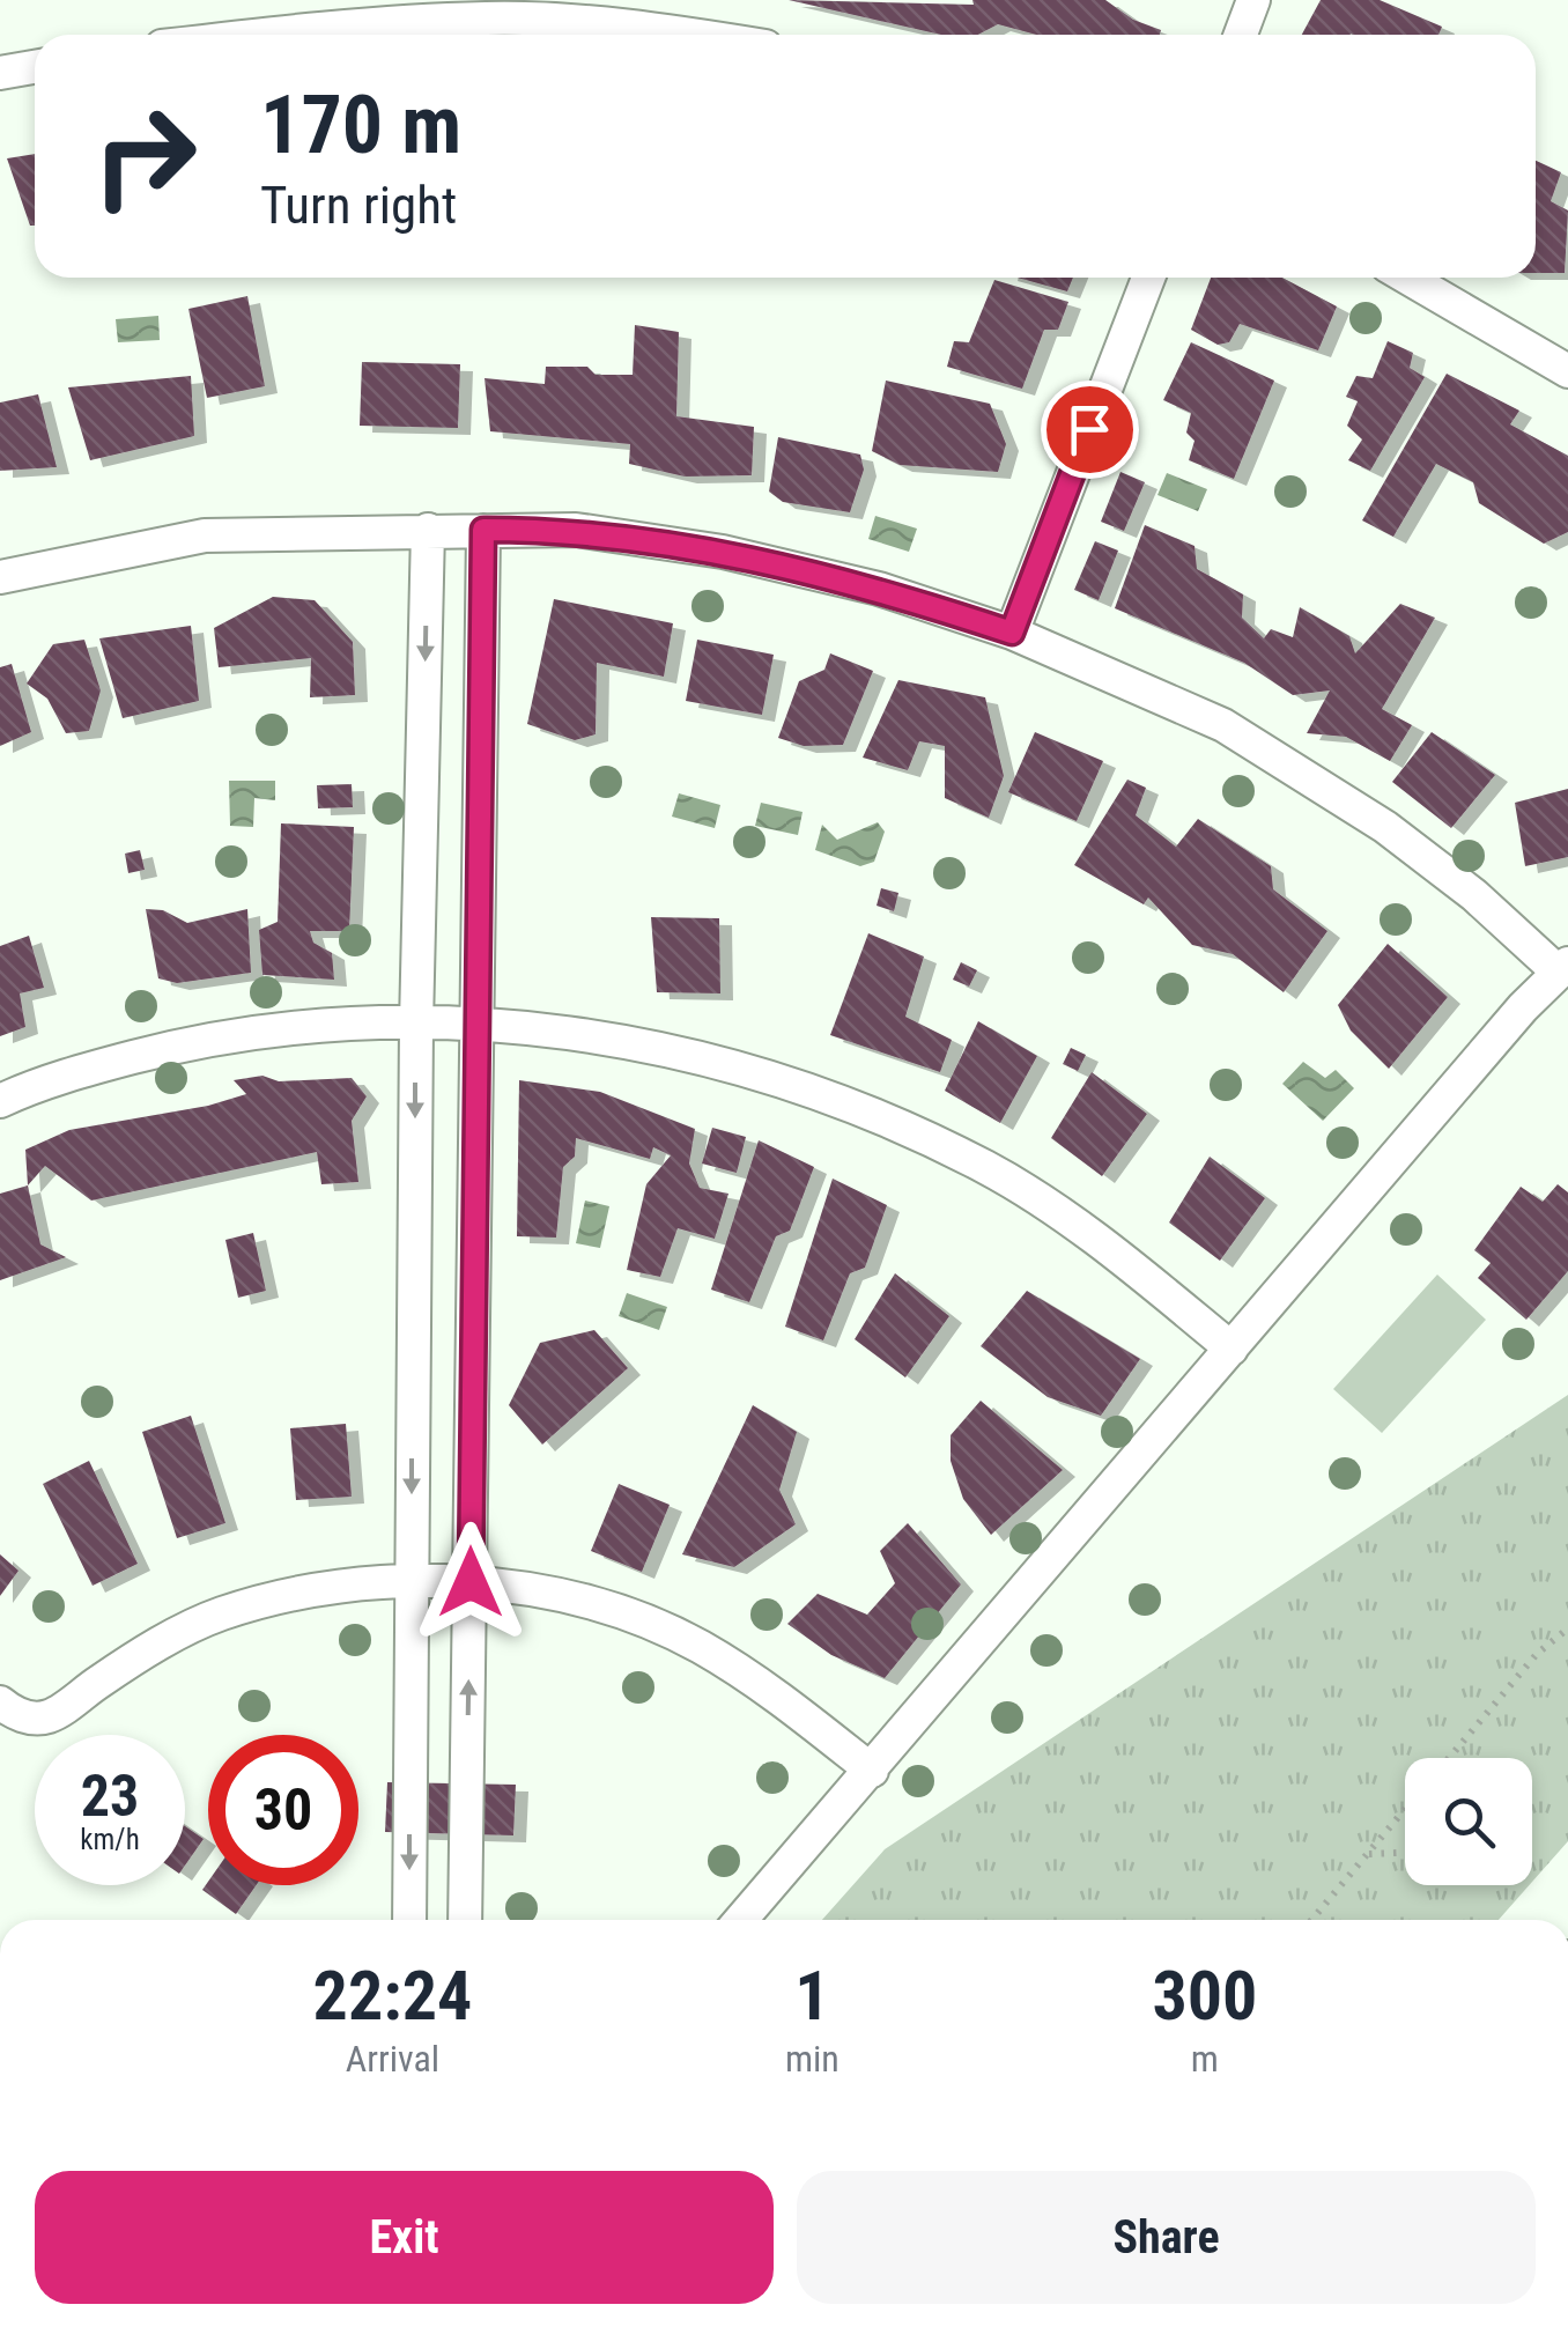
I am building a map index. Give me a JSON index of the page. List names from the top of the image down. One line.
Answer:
{"page":{"turn":["170 m","Turn right"],"speed":"23 km/h","limit":"30","eta":["22:24","Arrival","1","min","300","m"],"buttons":["Exit","Share"]}}
